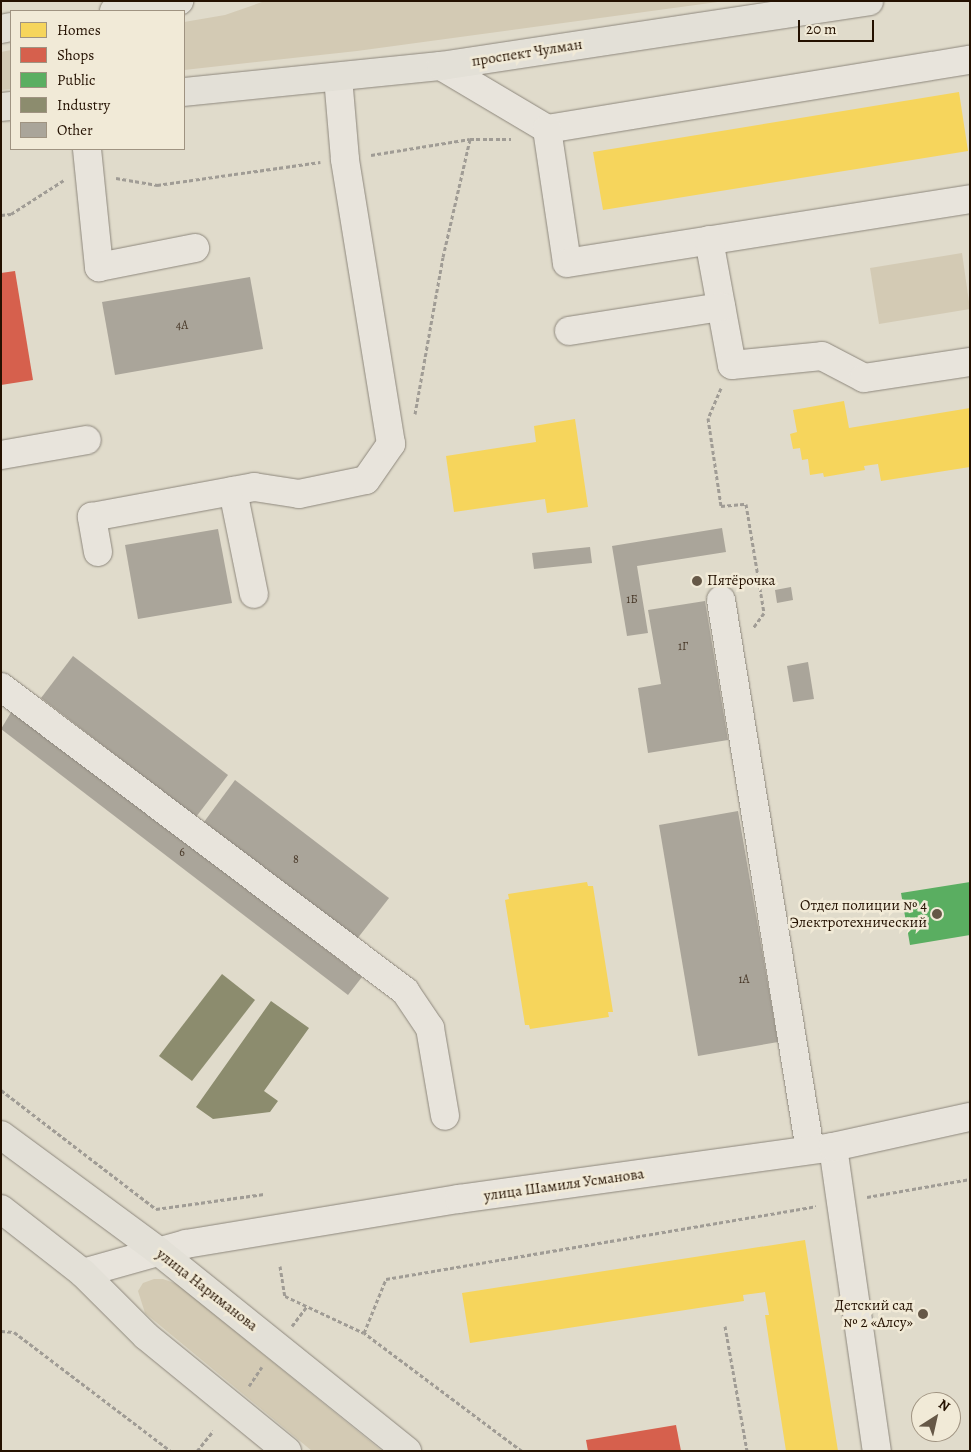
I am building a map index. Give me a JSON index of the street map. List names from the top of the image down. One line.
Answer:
{"streets":{"main road":["проспект Чулман","улица Нариманова"],"street":["улица Шамиля Усманова"]},"crossings":[["улица Шамиля Усманова","улица Нариманова"]],"places":["Пятёрочка","Отдел полиции № 4 Электротехнический","Детский сад № 2 «Алсу»"],"house_numbers":["4А","1Б","1Г","6","8","1А"],"legend":["Homes","Shops","Public","Industry","Other"],"scale_bar":"20 m","north":"top right"}
